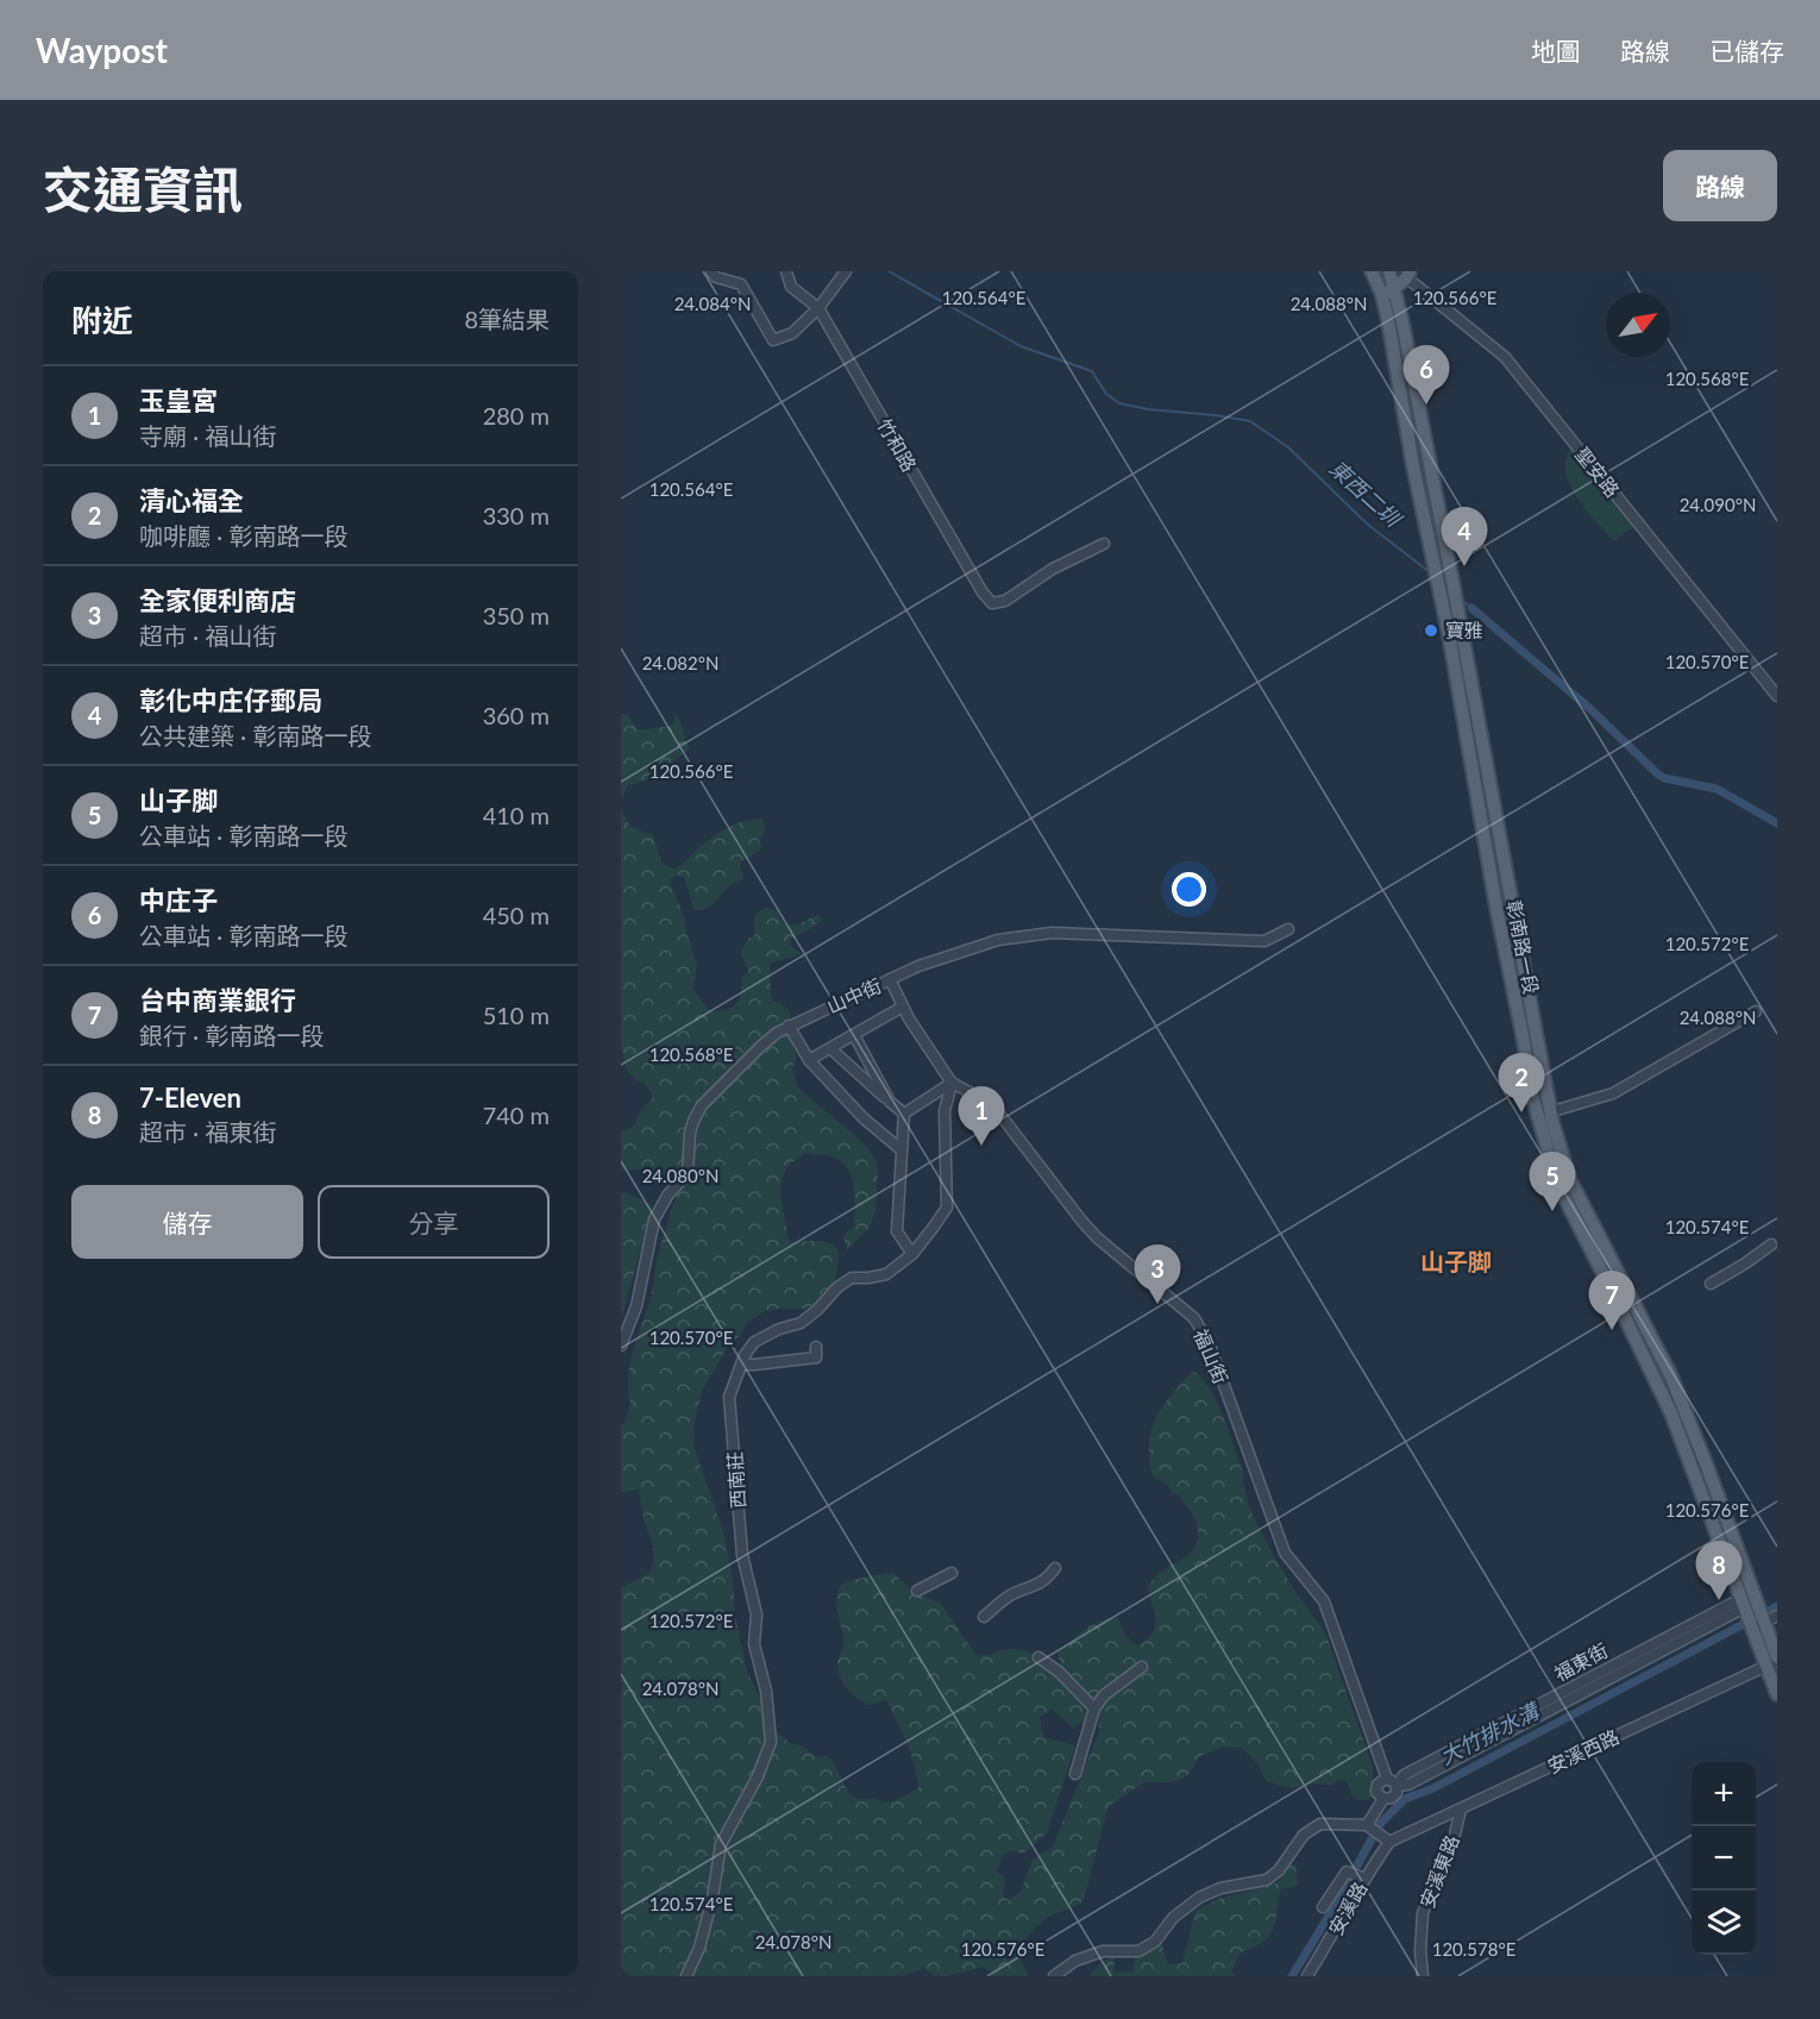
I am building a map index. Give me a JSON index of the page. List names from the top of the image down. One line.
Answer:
{"streets":{"main road":["彰南路一段"],"street":["竹和路","聖安路","山中街","福山街","西南莊","福東街","安溪西路","安溪東路","安溪路"]},"crossings":[["聖安路","彰南路一段"],["彰南路一段","福東街"],["山中街","福山街"],["福山街","西南莊"],["福山街","福東街"],["安溪西路","安溪東路"],["安溪西路","安溪路"]],"districts":["山子脚"],"water":["東西二圳","大竹排水溝"],"places":["寶雅"],"north":"top right","page":{"header":"Waypost","nav":["地圖","路線","已儲存"],"title":"交通資訊","buttons":["路線",["儲存","分享"]],"heading":["附近","8筆結果"],"pins":["6","4","2","1","5","3","7","8"],"list":[{"mark":"1","name":"玉皇宮","note":"寺廟 · 福山街","value":"280 m"},{"mark":"2","name":"清心福全","note":"咖啡廳 · 彰南路一段","value":"330 m"},{"mark":"3","name":"全家便利商店","note":"超市 · 福山街","value":"350 m"},{"mark":"4","name":"彰化中庄仔郵局","note":"公共建築 · 彰南路一段","value":"360 m"},{"mark":"5","name":"山子脚","note":"公車站 · 彰南路一段","value":"410 m"},{"mark":"6","name":"中庄子","note":"公車站 · 彰南路一段","value":"450 m"},{"mark":"7","name":"台中商業銀行","note":"銀行 · 彰南路一段","value":"510 m"},{"mark":"8","name":"7-Eleven","note":"超市 · 福東街","value":"740 m"}],"map_buttons":["+","−"]},"coordinates":["120.564°E","120.566°E","24.084°N","24.088°N","120.568°E","24.090°N","120.570°E","24.082°N","120.572°E","24.080°N","120.574°E","120.576°E","24.078°N","120.578°E"]}
